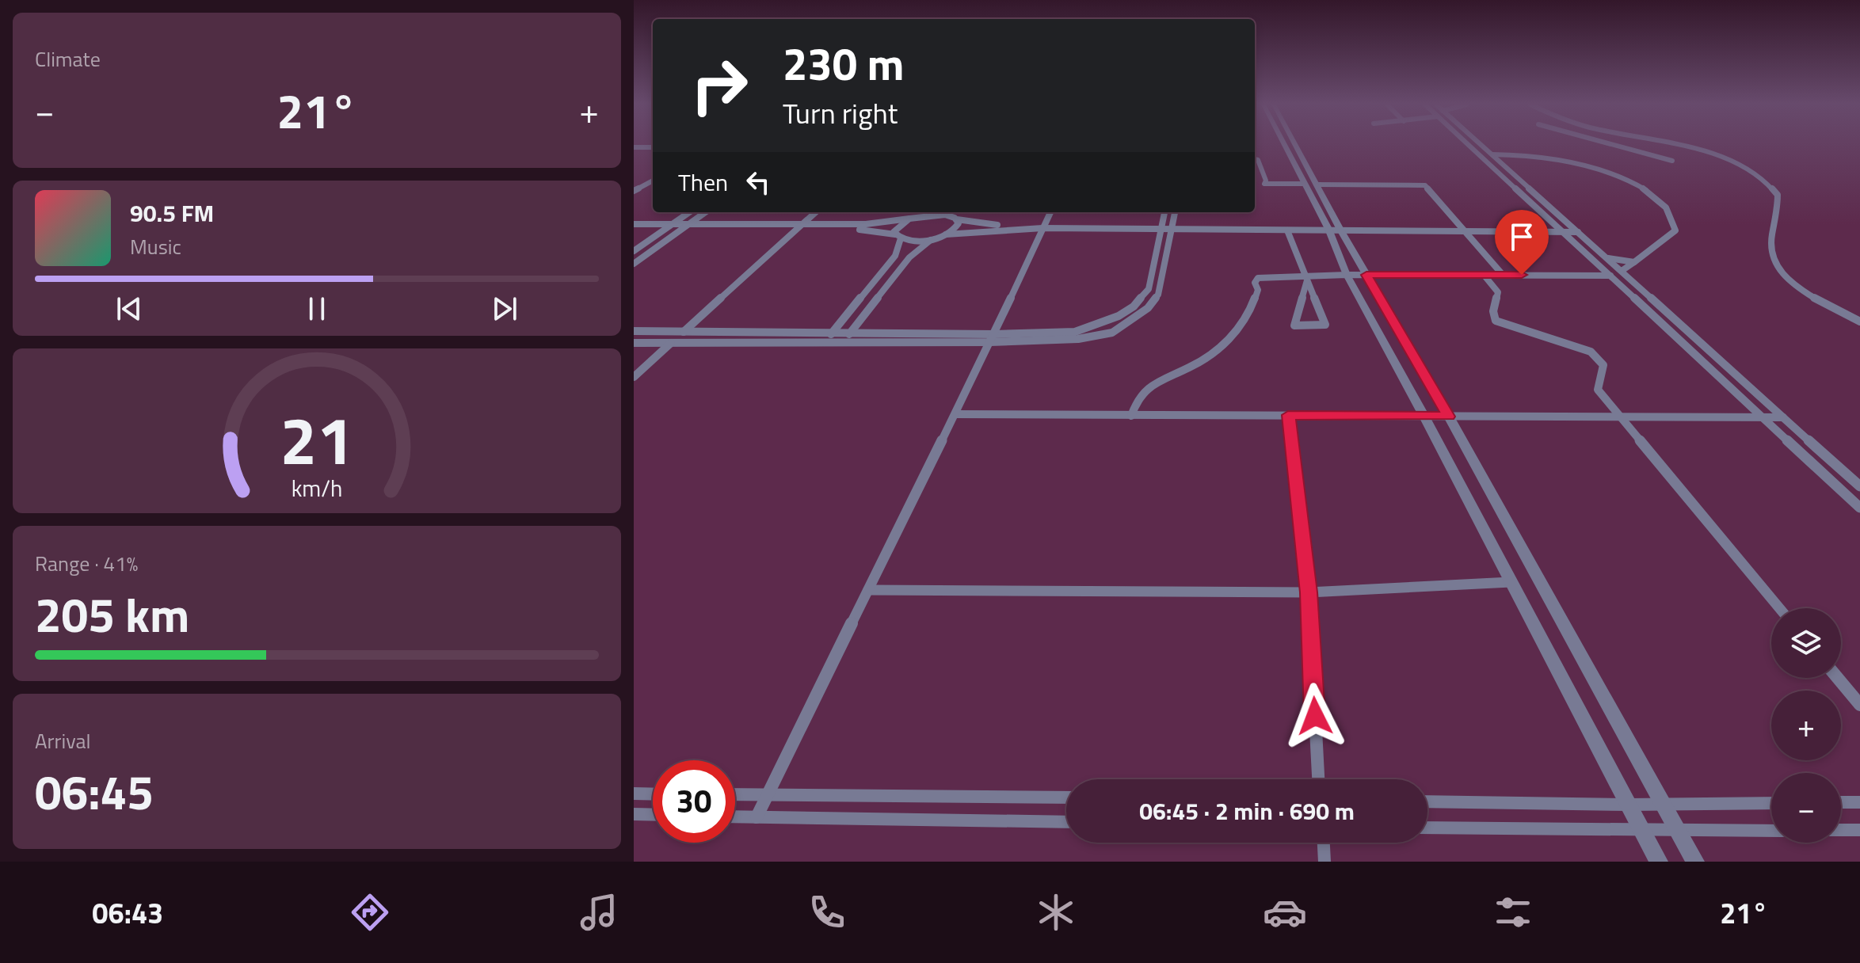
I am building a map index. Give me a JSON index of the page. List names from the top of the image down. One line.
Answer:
{"page":{"tile":["Climate",["Range · 41%","205 km"],["Arrival","06:45"]],"turn":["230 m","Turn right"],"heat":["−","21°","+"],"then":"Then","song":["90.5 FM","Music"],"map_buttons":["+","−"],"limit":"30","trip":"06:45 · 2 min · 690 m","tabs":["06:43","21°"],"gauge":["21","km/h"]}}
